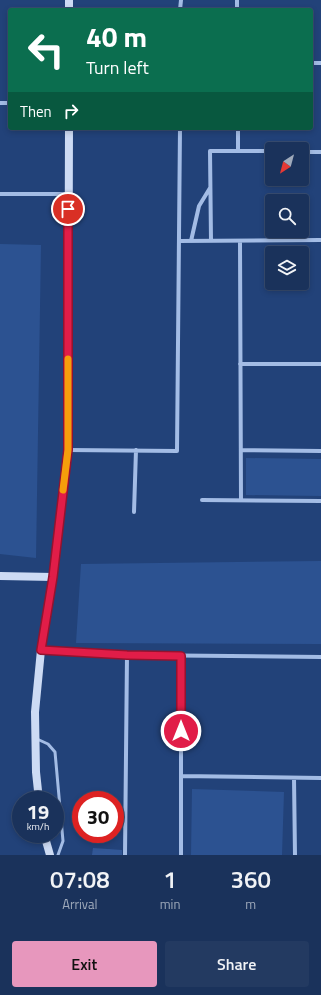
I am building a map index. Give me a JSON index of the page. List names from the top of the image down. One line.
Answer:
{"north":"bottom left","page":{"turn":["40 m","Turn left"],"then":"Then","speed":"19 km/h","limit":"30","eta":["07:08","Arrival","1","min","360","m"],"buttons":["Exit","Share"]}}
